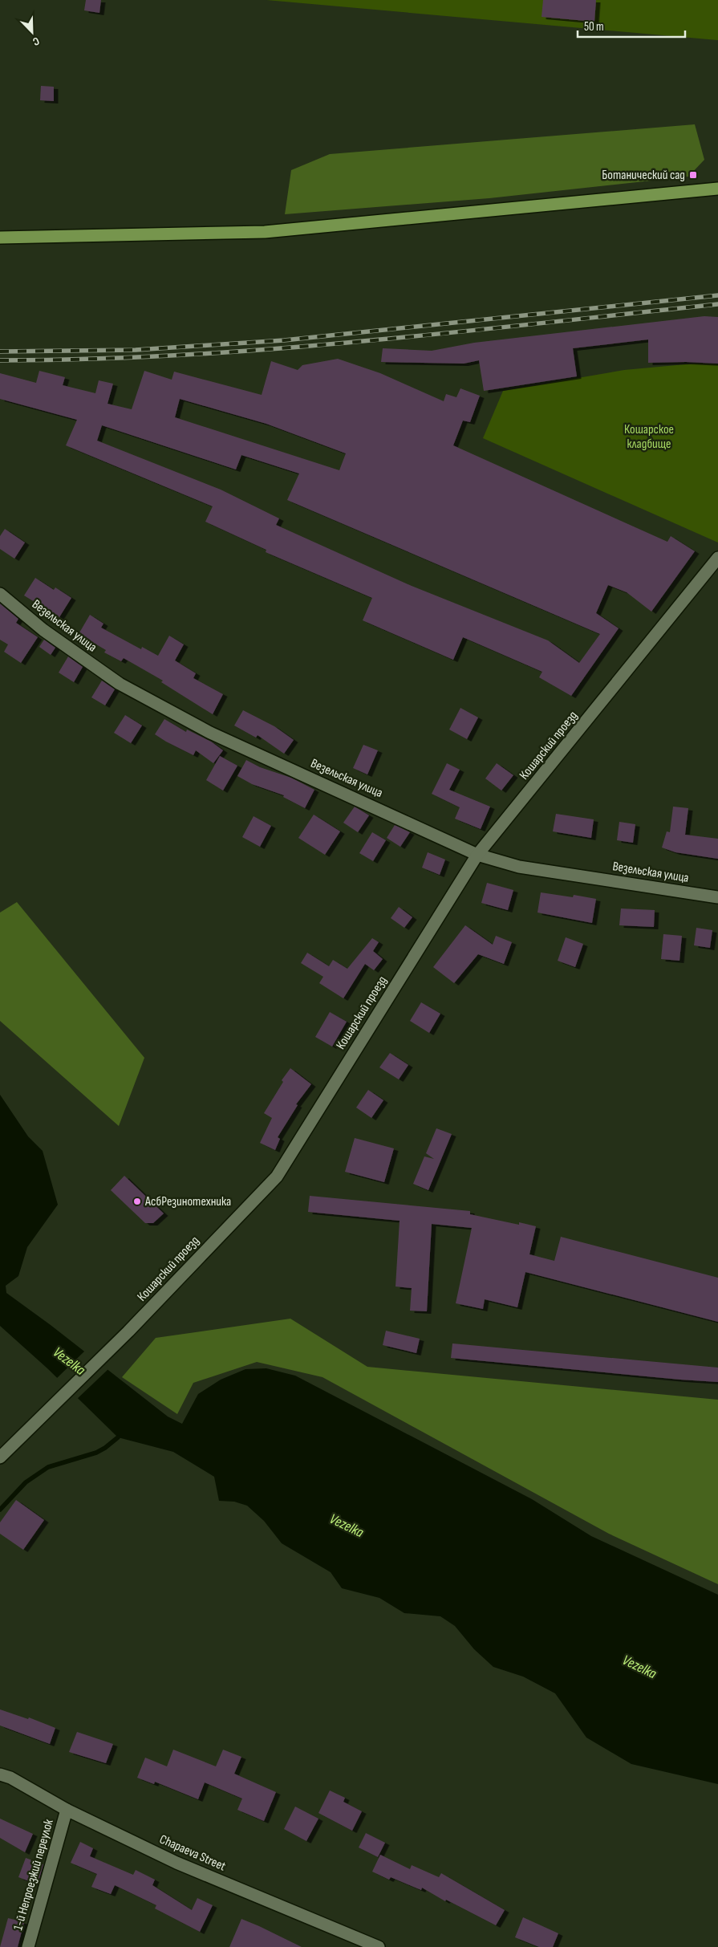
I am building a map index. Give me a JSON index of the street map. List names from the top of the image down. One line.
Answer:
{"streets":{"street":["Везельская улица","Кошарский проезд","Chapaeva Street","1-й Непроезжий переулок"]},"crossings":[["Везельская улица","Кошарский проезд"],["Chapaeva Street","1-й Непроезжий переулок"]],"water":["Vezelka"],"parks":["Кошарское кладбище"],"places":{"transit":["Ботанический сад"],"other":["АсбРезинотехника"]},"scale_bar":"50 m","north":"bottom right"}
